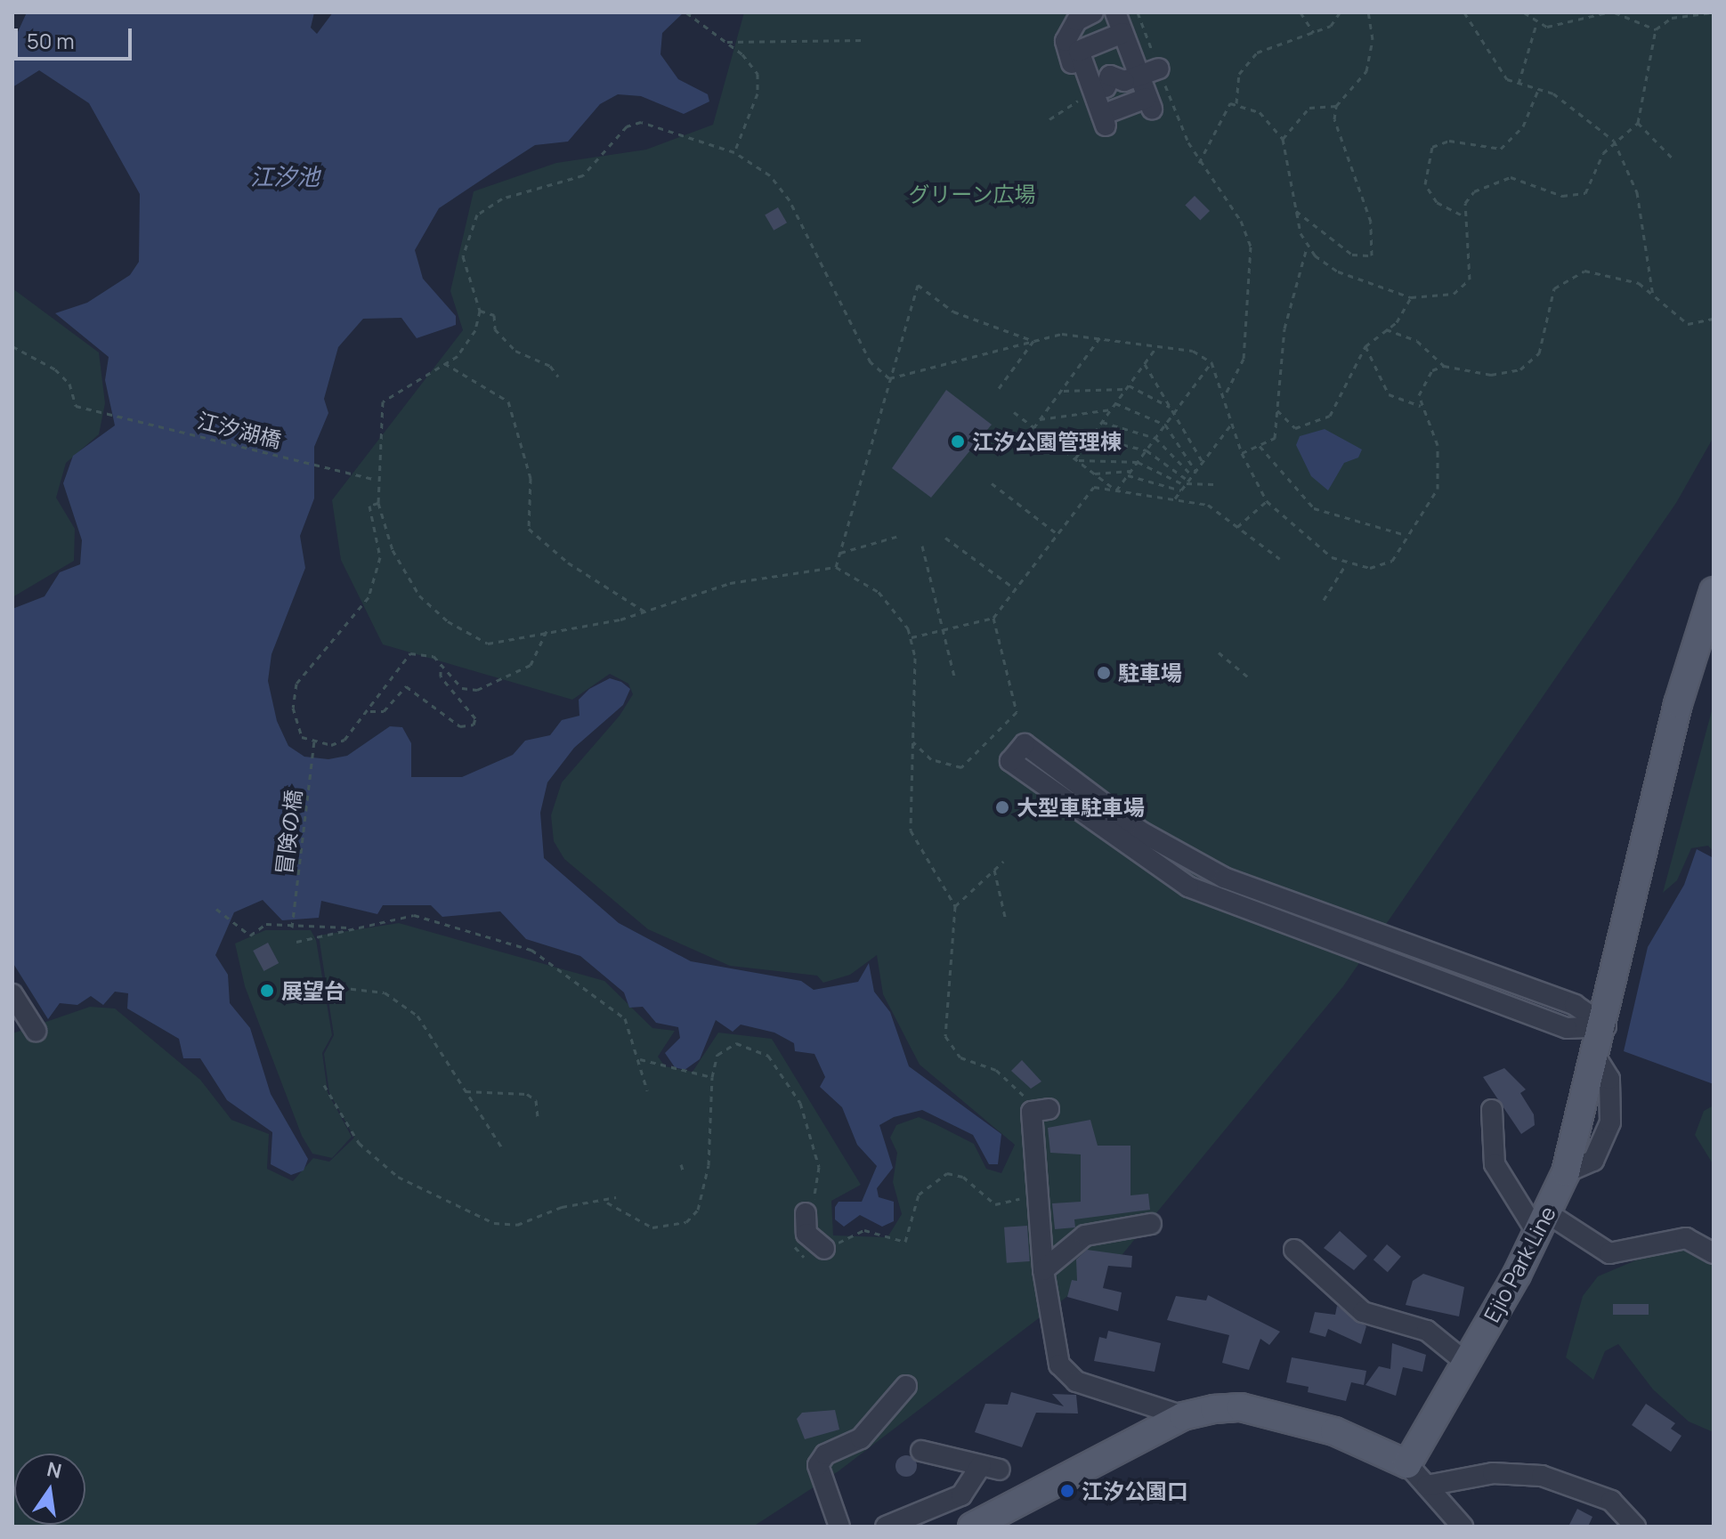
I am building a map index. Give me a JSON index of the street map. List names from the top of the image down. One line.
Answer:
{"streets":{"main road":["Ejio Park Line"],"path":["江汐湖橋","冒険の橋"]},"water":["江汐池"],"parks":["グリーン広場"],"places":["江汐公園管理棟","駐車場","大型車駐車場","展望台","江汐公園口"],"scale_bar":"50 m","north":"top"}
